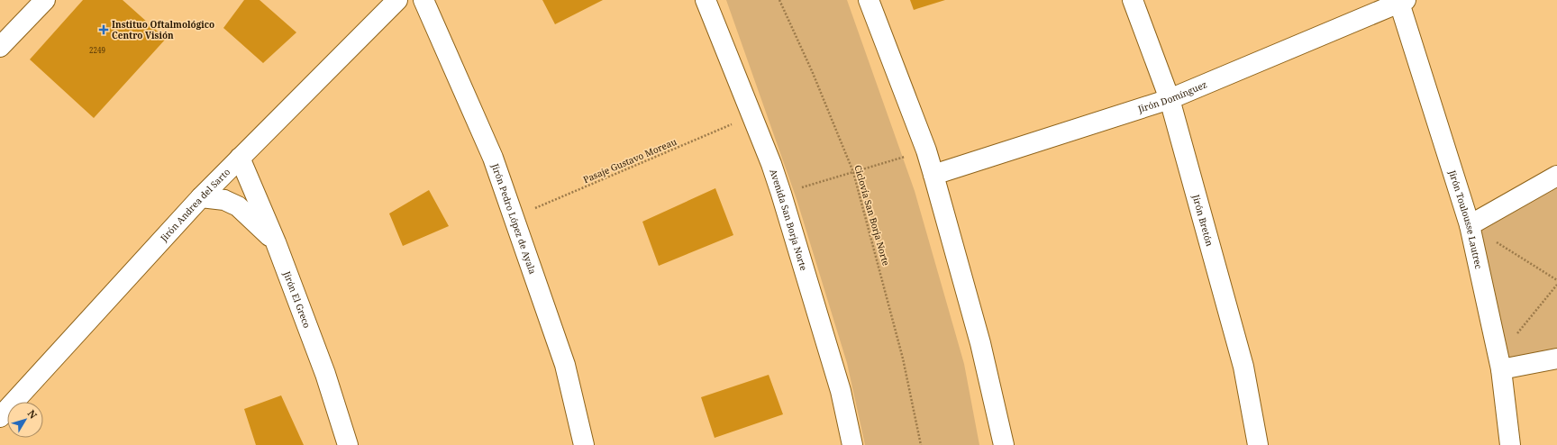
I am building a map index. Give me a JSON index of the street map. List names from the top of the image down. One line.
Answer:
{"streets":{"street":["Jirón Domínguez","Jirón Andrea del Sarto","Jirón Pedro López de Ayala","Avenida San Borja Norte","Jirón Toulousse Lautrec","Jirón Bretón","Jirón El Greco"],"path":["Pasaje Gustavo Moreau","Ciclovía San Borja Norte"]},"crossings":[["Jirón Domínguez","Jirón Toulousse Lautrec"],["Jirón Domínguez","Jirón Bretón"],["Pasaje Gustavo Moreau","Jirón Pedro López de Ayala"],["Pasaje Gustavo Moreau","Avenida San Borja Norte"],["Jirón Andrea del Sarto","Jirón El Greco"]],"places":{"health":["Instituo Oftalmológico Centro Visión"]},"house_numbers":["2249"],"north":"top right"}
